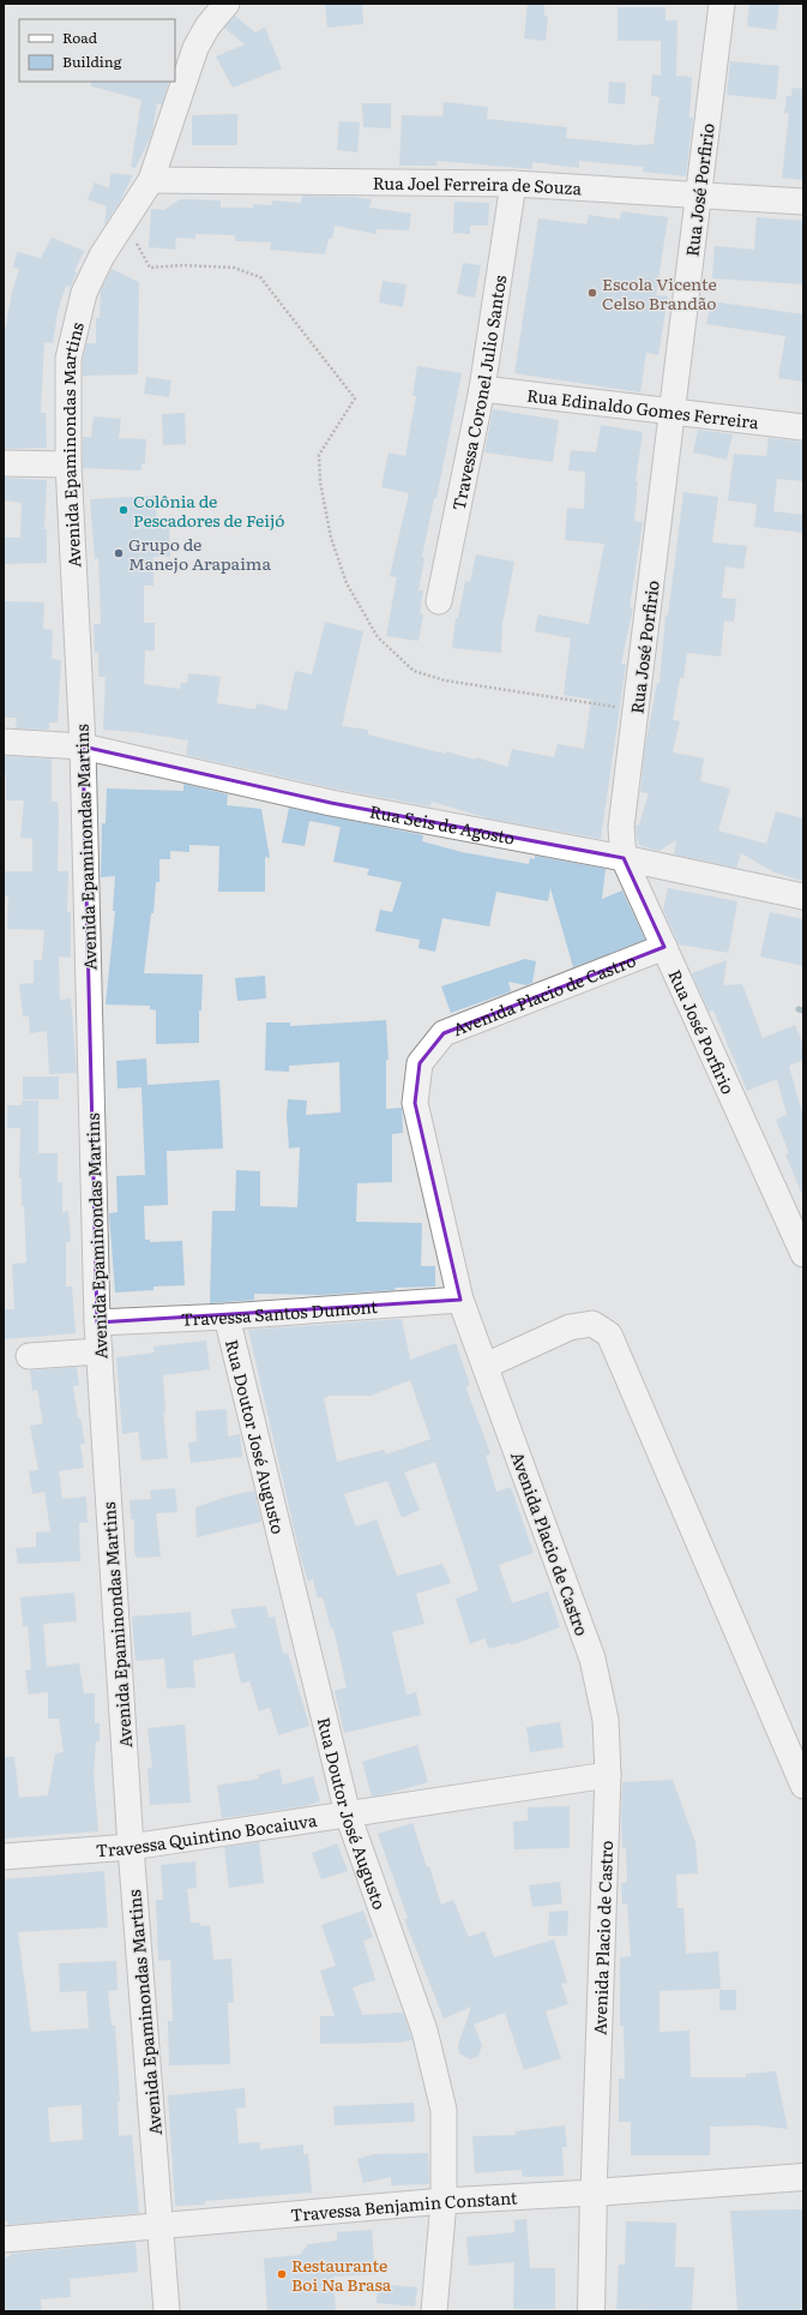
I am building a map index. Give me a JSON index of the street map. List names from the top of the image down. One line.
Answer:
{"streets":{"main road":["Avenida Placio de Castro","Travessa Benjamin Constant"],"street":["Rua Joel Ferreira de Souza","Rua José Porfirio","Travessa Coronel Julio Santos","Rua Edinaldo Gomes Ferreira","Avenida Epaminondas Martins","Rua Seis de Agosto","Travessa Santos Dumont","Rua Doutor José Augusto","Travessa Quintino Bocaiuva"]},"crossings":[["Rua Joel Ferreira de Souza","Rua José Porfirio"],["Rua Joel Ferreira de Souza","Travessa Coronel Julio Santos"],["Rua Joel Ferreira de Souza","Avenida Epaminondas Martins"],["Rua José Porfirio","Rua Edinaldo Gomes Ferreira"],["Rua José Porfirio","Rua Seis de Agosto"],["Rua José Porfirio","Avenida Placio de Castro"],["Travessa Coronel Julio Santos","Rua Edinaldo Gomes Ferreira"],["Avenida Epaminondas Martins","Rua Seis de Agosto"],["Avenida Epaminondas Martins","Travessa Santos Dumont"],["Avenida Epaminondas Martins","Travessa Quintino Bocaiuva"],["Avenida Epaminondas Martins","Travessa Benjamin Constant"],["Avenida Placio de Castro","Travessa Santos Dumont"],["Avenida Placio de Castro","Travessa Quintino Bocaiuva"],["Avenida Placio de Castro","Travessa Benjamin Constant"],["Travessa Santos Dumont","Rua Doutor José Augusto"],["Rua Doutor José Augusto","Travessa Quintino Bocaiuva"],["Rua Doutor José Augusto","Travessa Benjamin Constant"]],"places":["Escola Vicente Celso Brandão","Colônia de Pescadores de Feijó","Grupo de Manejo Arapaima","Restaurante Boi Na Brasa"],"legend":["Road","Building"]}
